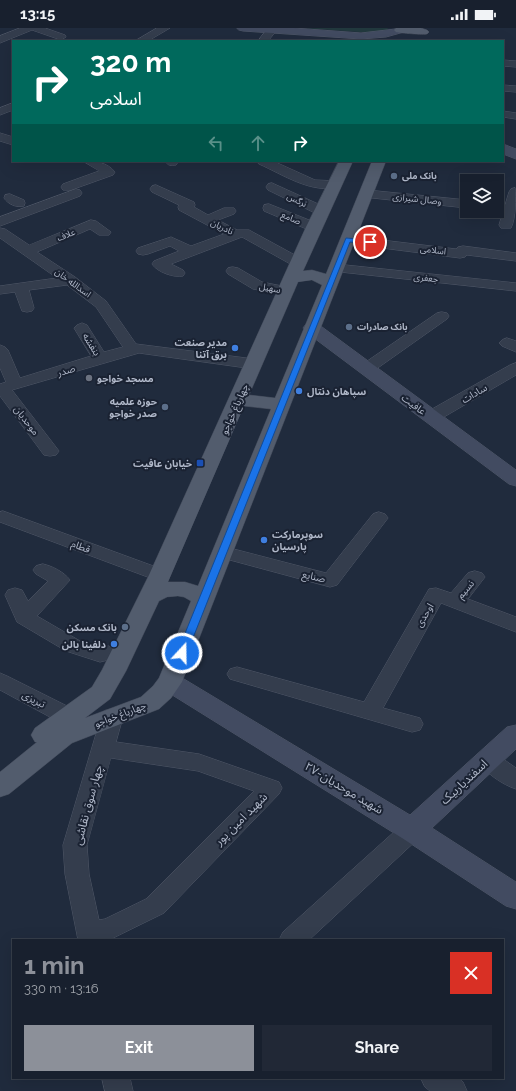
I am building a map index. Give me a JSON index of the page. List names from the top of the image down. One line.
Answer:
{"streets":{"main road":["عافیت","چهارباغ خواجو","اسفندیاربیک","۲۷-شهید موحدیان"],"street":["وصال شیرازی","نرگس","صامع","نادریان","علاف","اسلامی","جعفری","اسدالله خان","سهیل","بنفشه","صدر","سادات","موحدیان","قطام","صنایع","نسیم","اوحدی","تبریزی","چهار سوق نقاشی","شهید امین پور"]},"crossings":[["وصال شیرازی","چهارباغ خواجو"],["نرگس","صامع"],["نرگس","چهارباغ خواجو"],["صامع","چهارباغ خواجو"],["نادریان","سهیل"],["نادریان","چهارباغ خواجو"],["علاف","اسدالله خان"],["اسلامی","چهارباغ خواجو"],["جعفری","چهارباغ خواجو"],["اسدالله خان","صدر"],["سهیل","چهارباغ خواجو"],["بنفشه","صدر"],["صدر","موحدیان"],["سادات","عافیت"],["عافیت","چهارباغ خواجو"],["چهارباغ خواجو","قطام"],["چهارباغ خواجو","صنایع"],["چهارباغ خواجو","تبریزی"],["چهارباغ خواجو","۲۷-شهید موحدیان"],["چهارباغ خواجو","چهار سوق نقاشی"],["نسیم","اوحدی"],["اسفندیاربیک","۲۷-شهید موحدیان"],["چهار سوق نقاشی","شهید امین پور"]],"places":{"other":["بانک ملی","بانک صادرات","مدیر صنعت برق آتنا","مسجد خواجو","سپاهان دنتال","حوزه علمیه صدر خواجو","سوپرمارکت پارسیان","بانک مسکن","دلفینا بالن"],"transit":["خیابان عافیت"]},"page":{"status":"13:15","turn":["320 m","اسلامی"],"heading":["1 min","330 m · 13:16"],"buttons":["Exit","Share"]}}
